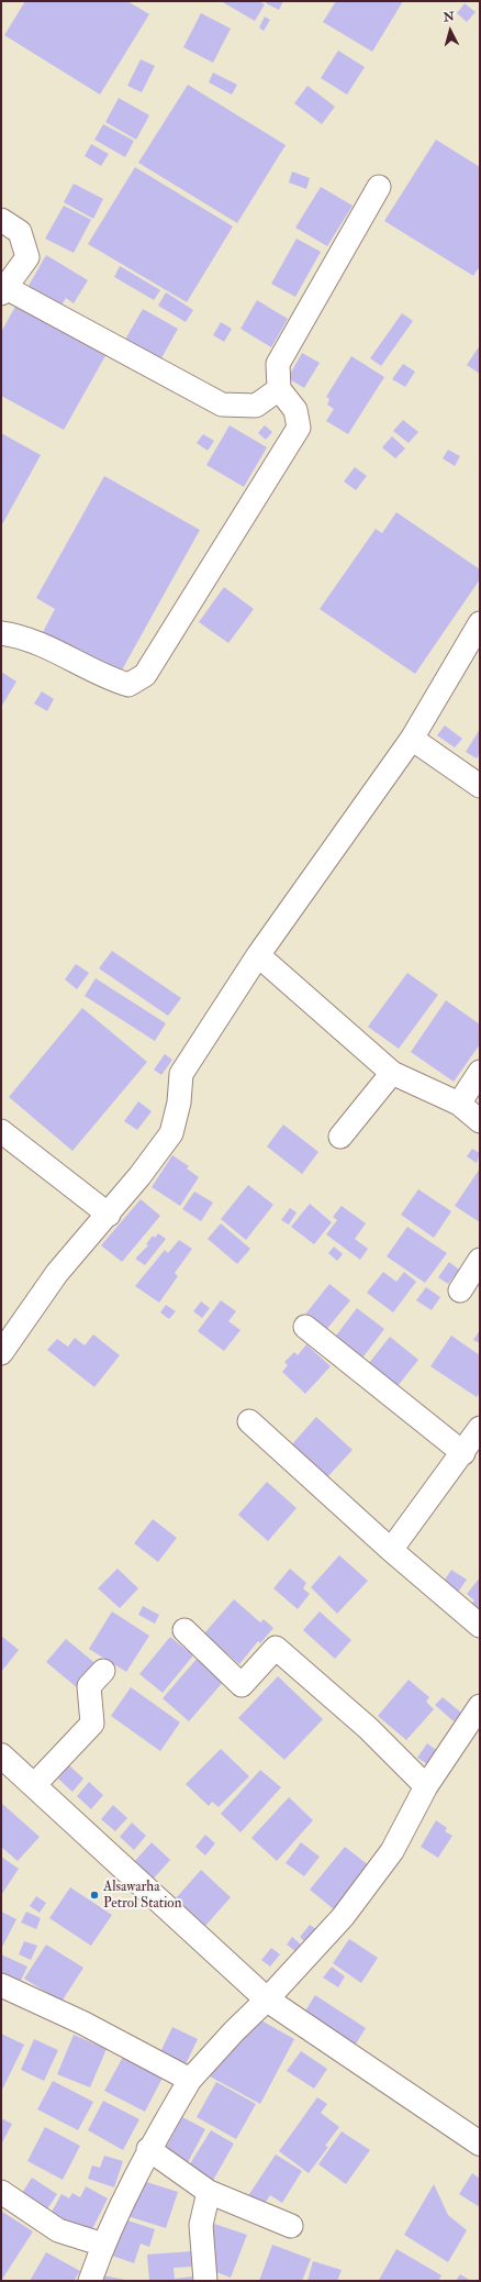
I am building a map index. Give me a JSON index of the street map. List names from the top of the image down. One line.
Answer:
{"places":["Alsawarha Petrol Station"],"north":"top"}
